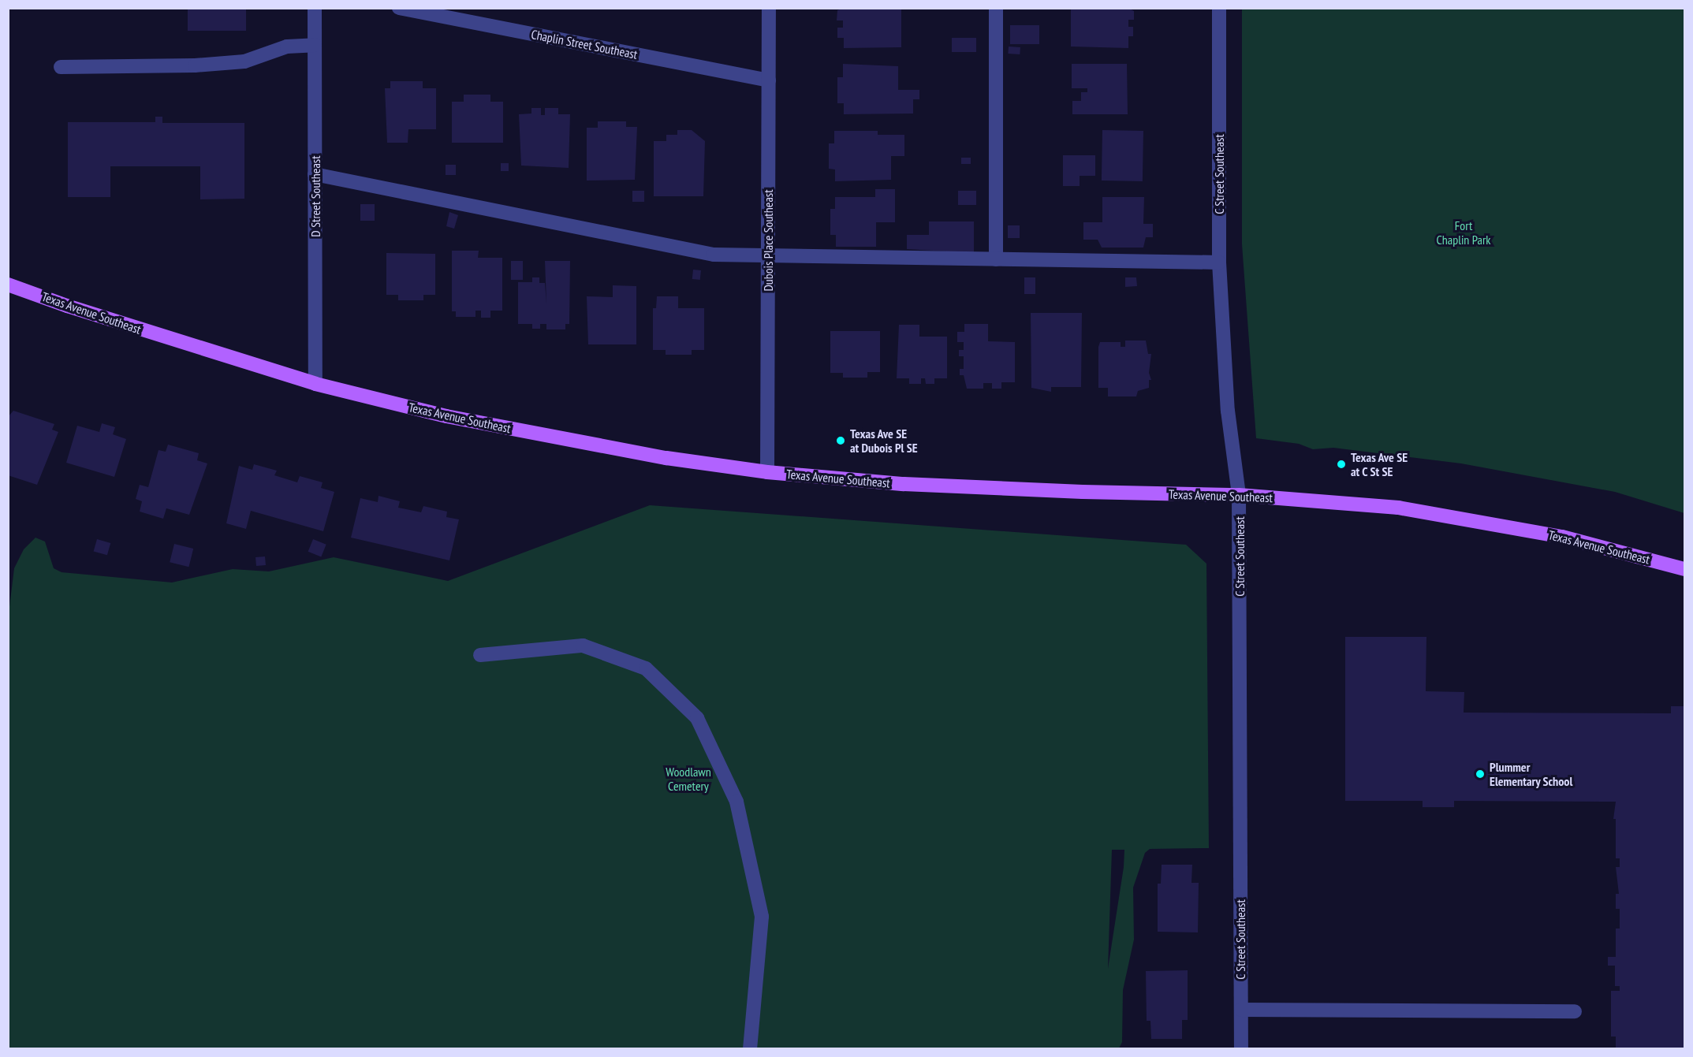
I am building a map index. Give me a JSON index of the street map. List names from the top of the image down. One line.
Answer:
{"streets":{"main road":["Texas Avenue Southeast"],"street":["Chaplin Street Southeast","C Street Southeast","D Street Southeast","Dubois Place Southeast"]},"crossings":[["Chaplin Street Southeast","Dubois Place Southeast"],["C Street Southeast","Texas Avenue Southeast"],["D Street Southeast","Texas Avenue Southeast"],["Dubois Place Southeast","Texas Avenue Southeast"]],"parks":["Fort Chaplin Park","Woodlawn Cemetery"],"places":["Texas Ave SE at Dubois Pl SE","Texas Ave SE at C St SE","Plummer Elementary School"]}
